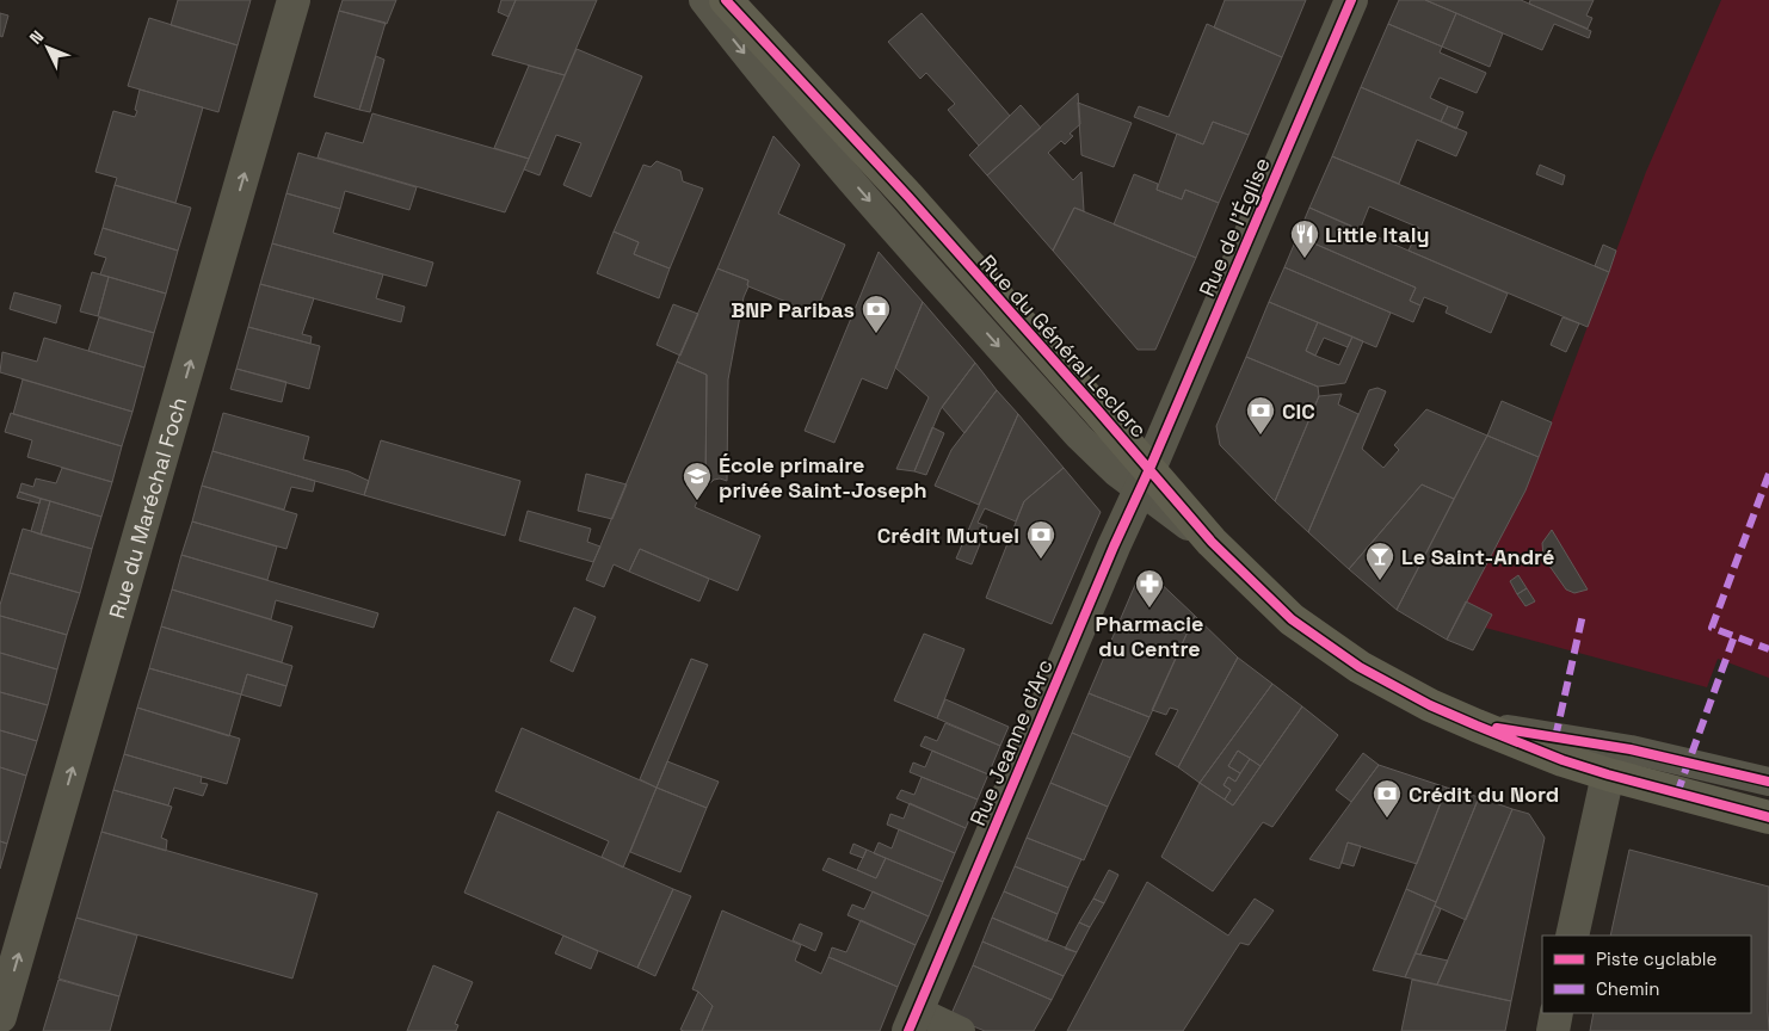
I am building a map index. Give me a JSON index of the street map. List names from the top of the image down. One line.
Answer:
{"streets":{"main road":["Rue du Général Leclerc"],"street":["Rue de l'Église","Rue du Maréchal Foch","Rue Jeanne d'Arc"]},"crossings":[["Rue de l'Église","Rue du Général Leclerc"],["Rue de l'Église","Rue Jeanne d'Arc"],["Rue du Général Leclerc","Rue Jeanne d'Arc"]],"one_way":["Rue du Maréchal Foch"],"places":{"restaurant":["Little Italy"],"bank":["BNP Paribas","CIC","Crédit Mutuel","Crédit du Nord"],"school or university":["École primaire privée Saint-Joseph"],"bar":["Le Saint-André"],"pharmacy":["Pharmacie du Centre"]},"legend":["Piste cyclable","Chemin"],"north":"top left"}
